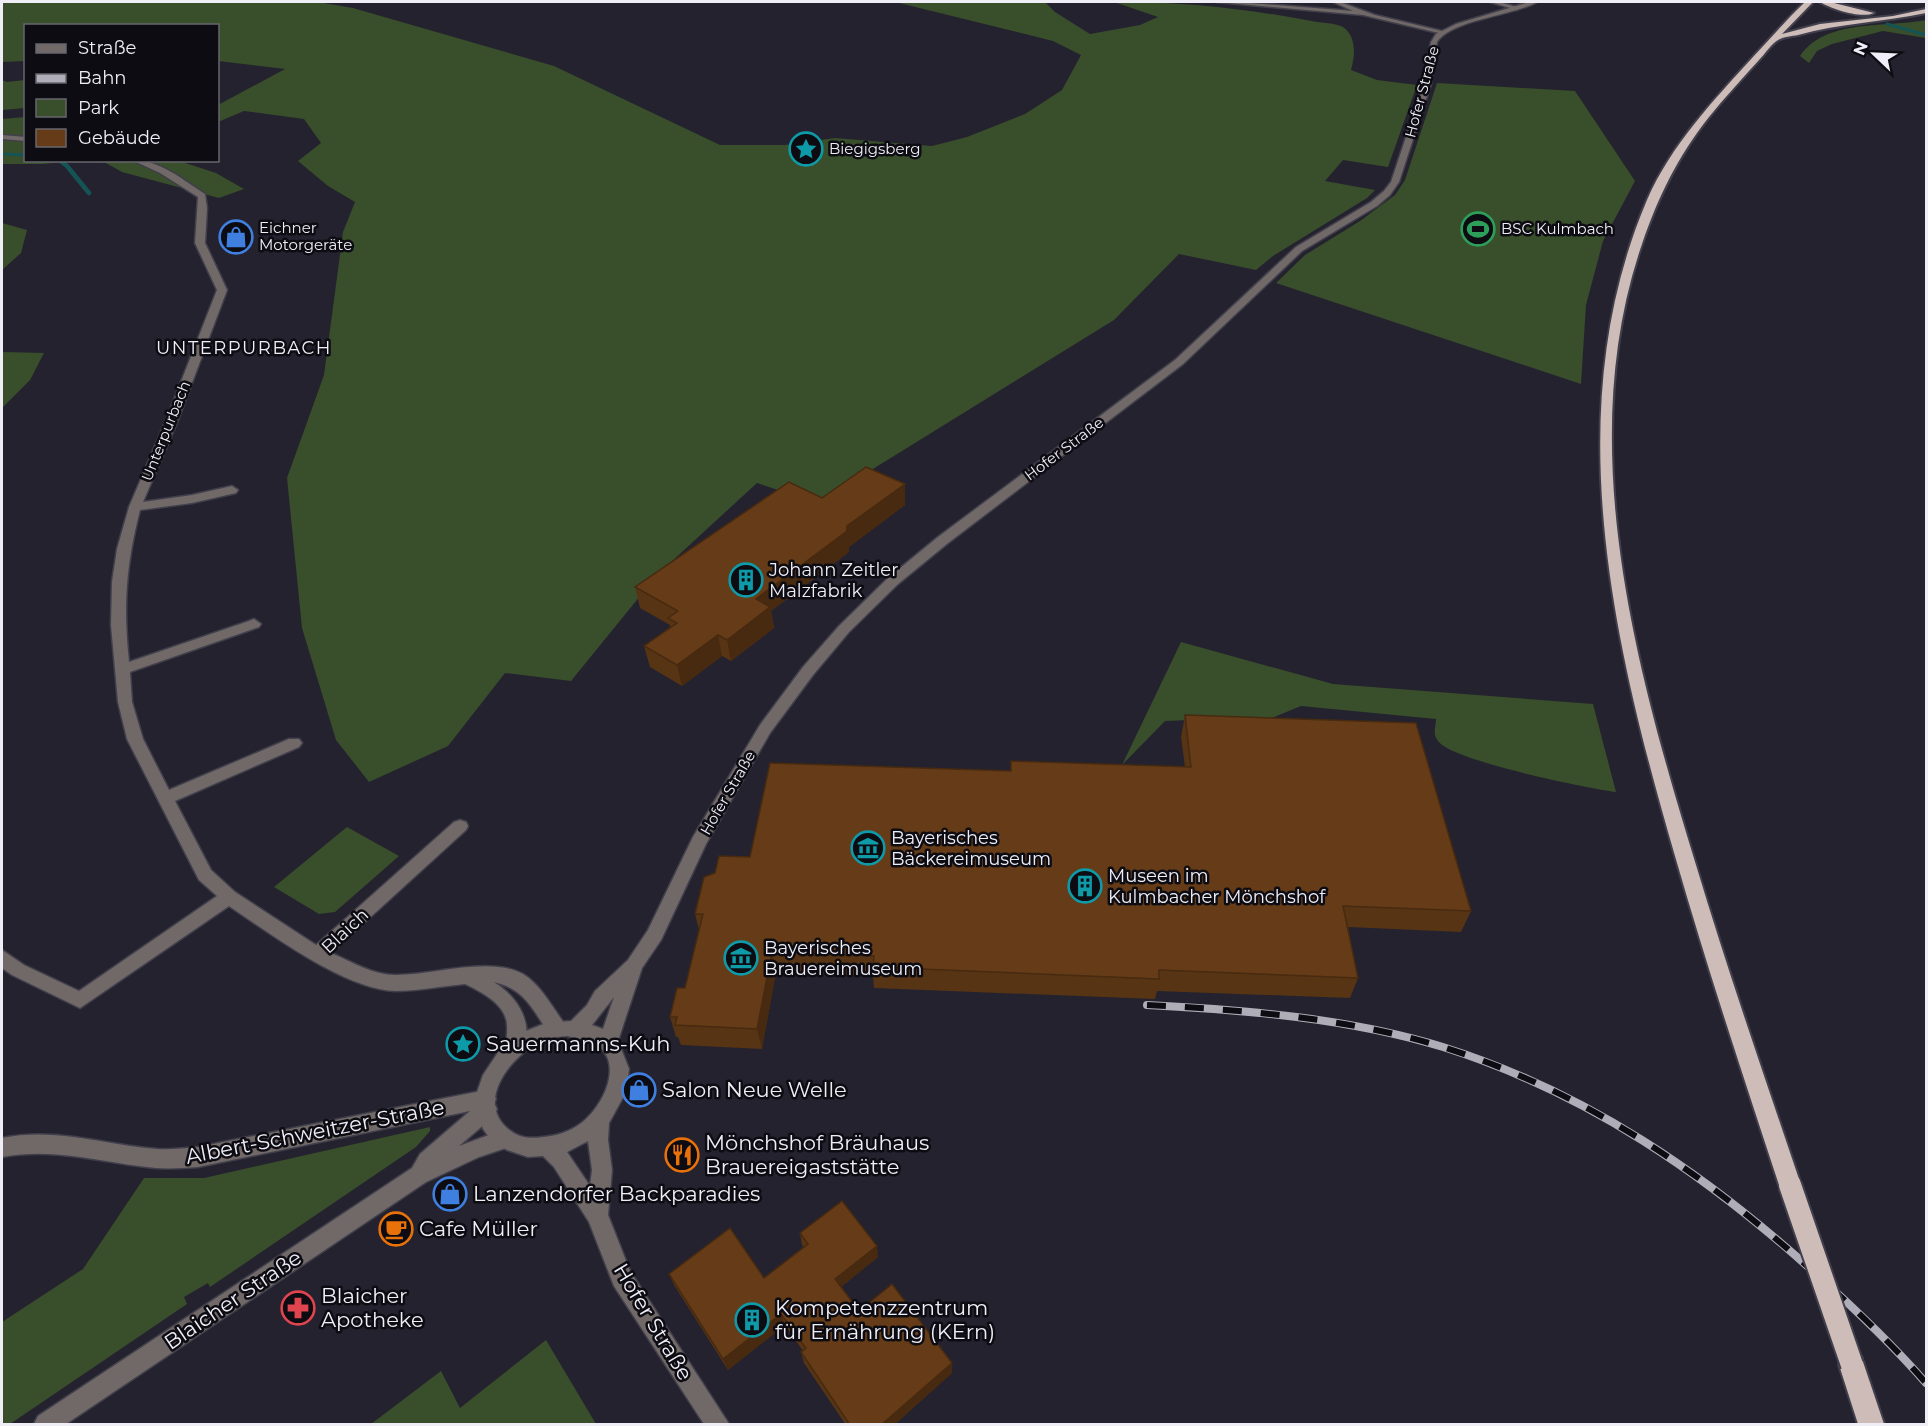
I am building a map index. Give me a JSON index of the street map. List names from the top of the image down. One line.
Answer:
{"streets":{"street":["Hofer Straße","Unterpurbach","Blaich","Albert-Schweitzer-Straße","Blaicher Straße"]},"crossings":[["Hofer Straße","Blaich"],["Hofer Straße","Albert-Schweitzer-Straße"],["Hofer Straße","Blaicher Straße"],["Unterpurbach","Blaich"],["Blaich","Albert-Schweitzer-Straße"],["Blaich","Blaicher Straße"],["Albert-Schweitzer-Straße","Blaicher Straße"]],"districts":["UNTERPURBACH"],"places":{"place":["Biegigsberg","Sauermanns-Kuh"],"sports":["BSC Kulmbach"],"shop":["Eichner Motorgeräte","Salon Neue Welle","Lanzendorfer Backparadies"],"building":["Johann Zeitler Malzfabrik","Museen im Kulmbacher Mönchshof","Kompetenzzentrum für Ernährung (KErn)"],"museum":["Bayerisches Bäckereimuseum","Bayerisches Brauereimuseum"],"restaurant":["Mönchshof Bräuhaus Brauereigaststätte"],"cafe":["Cafe Müller"],"pharmacy":["Blaicher Apotheke"]},"legend":["Straße","Bahn","Park","Gebäude"],"north":"top left"}
